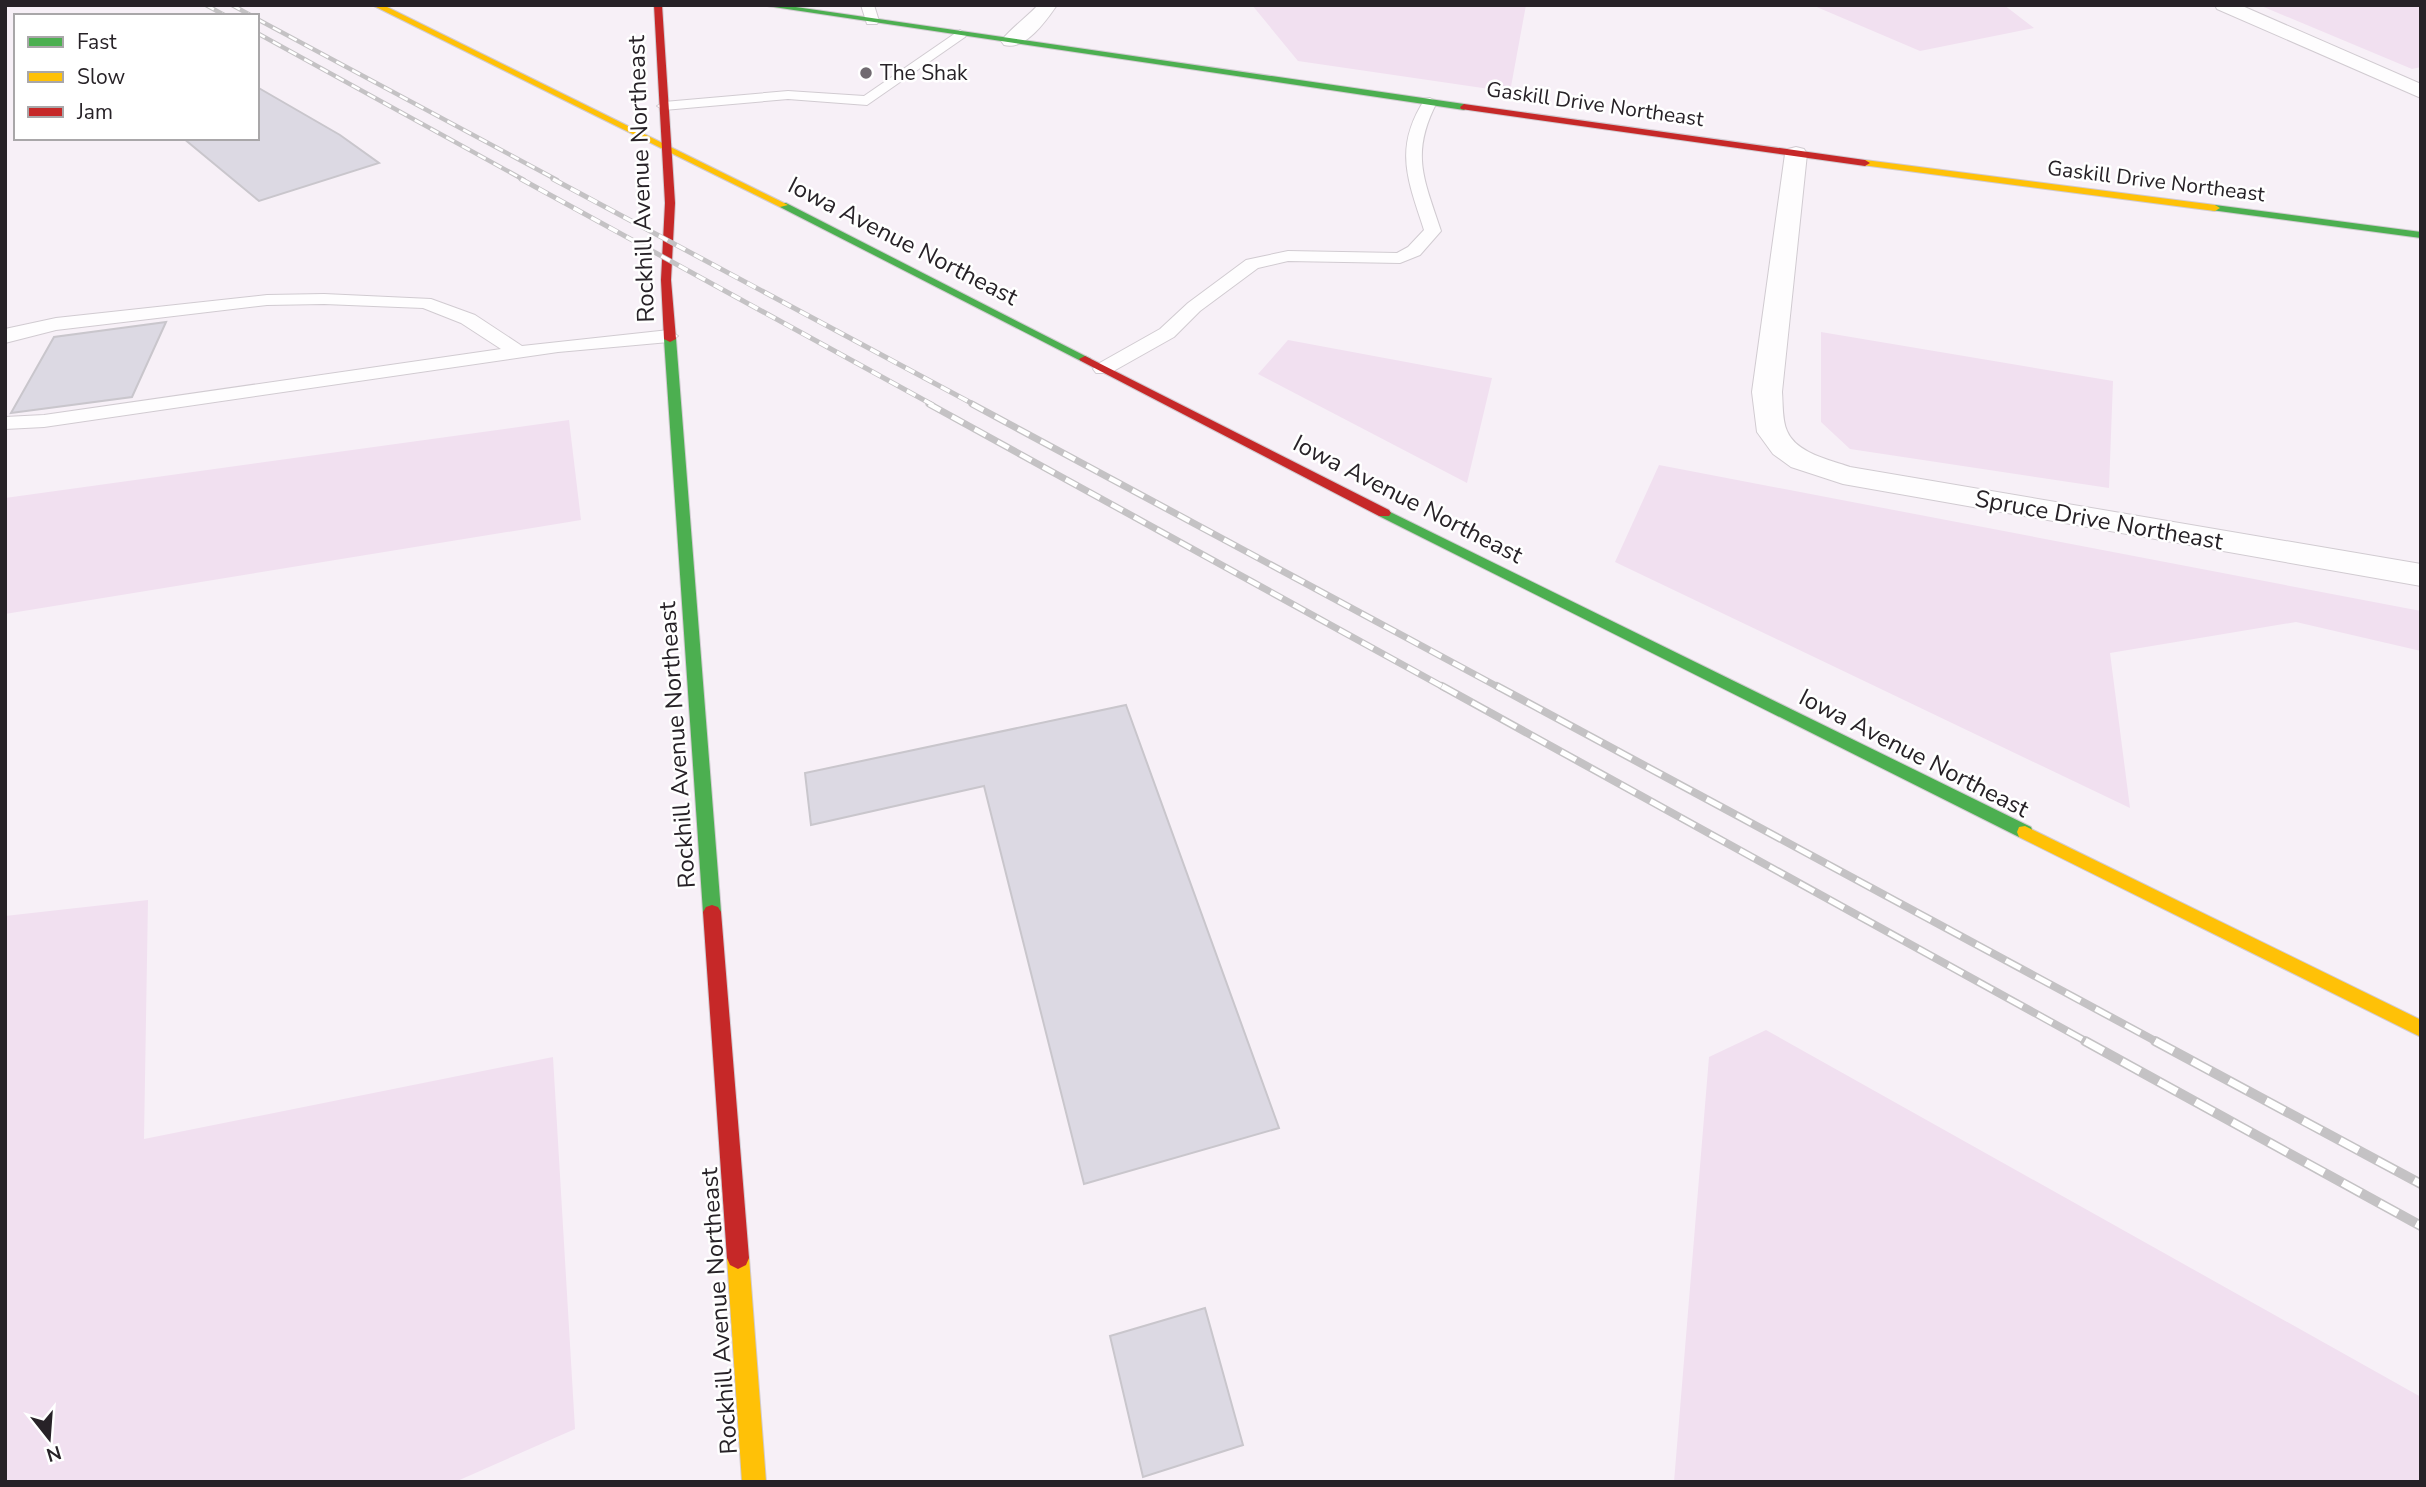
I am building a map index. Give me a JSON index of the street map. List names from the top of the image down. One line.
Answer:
{"streets":{"main road":["Gaskill Drive Northeast","Rockhill Avenue Northeast","Iowa Avenue Northeast"],"street":["Spruce Drive Northeast"]},"crossings":[["Gaskill Drive Northeast","Spruce Drive Northeast"],["Rockhill Avenue Northeast","Iowa Avenue Northeast"]],"places":["The Shak"],"legend":["Fast","Slow","Jam"],"north":"bottom"}
